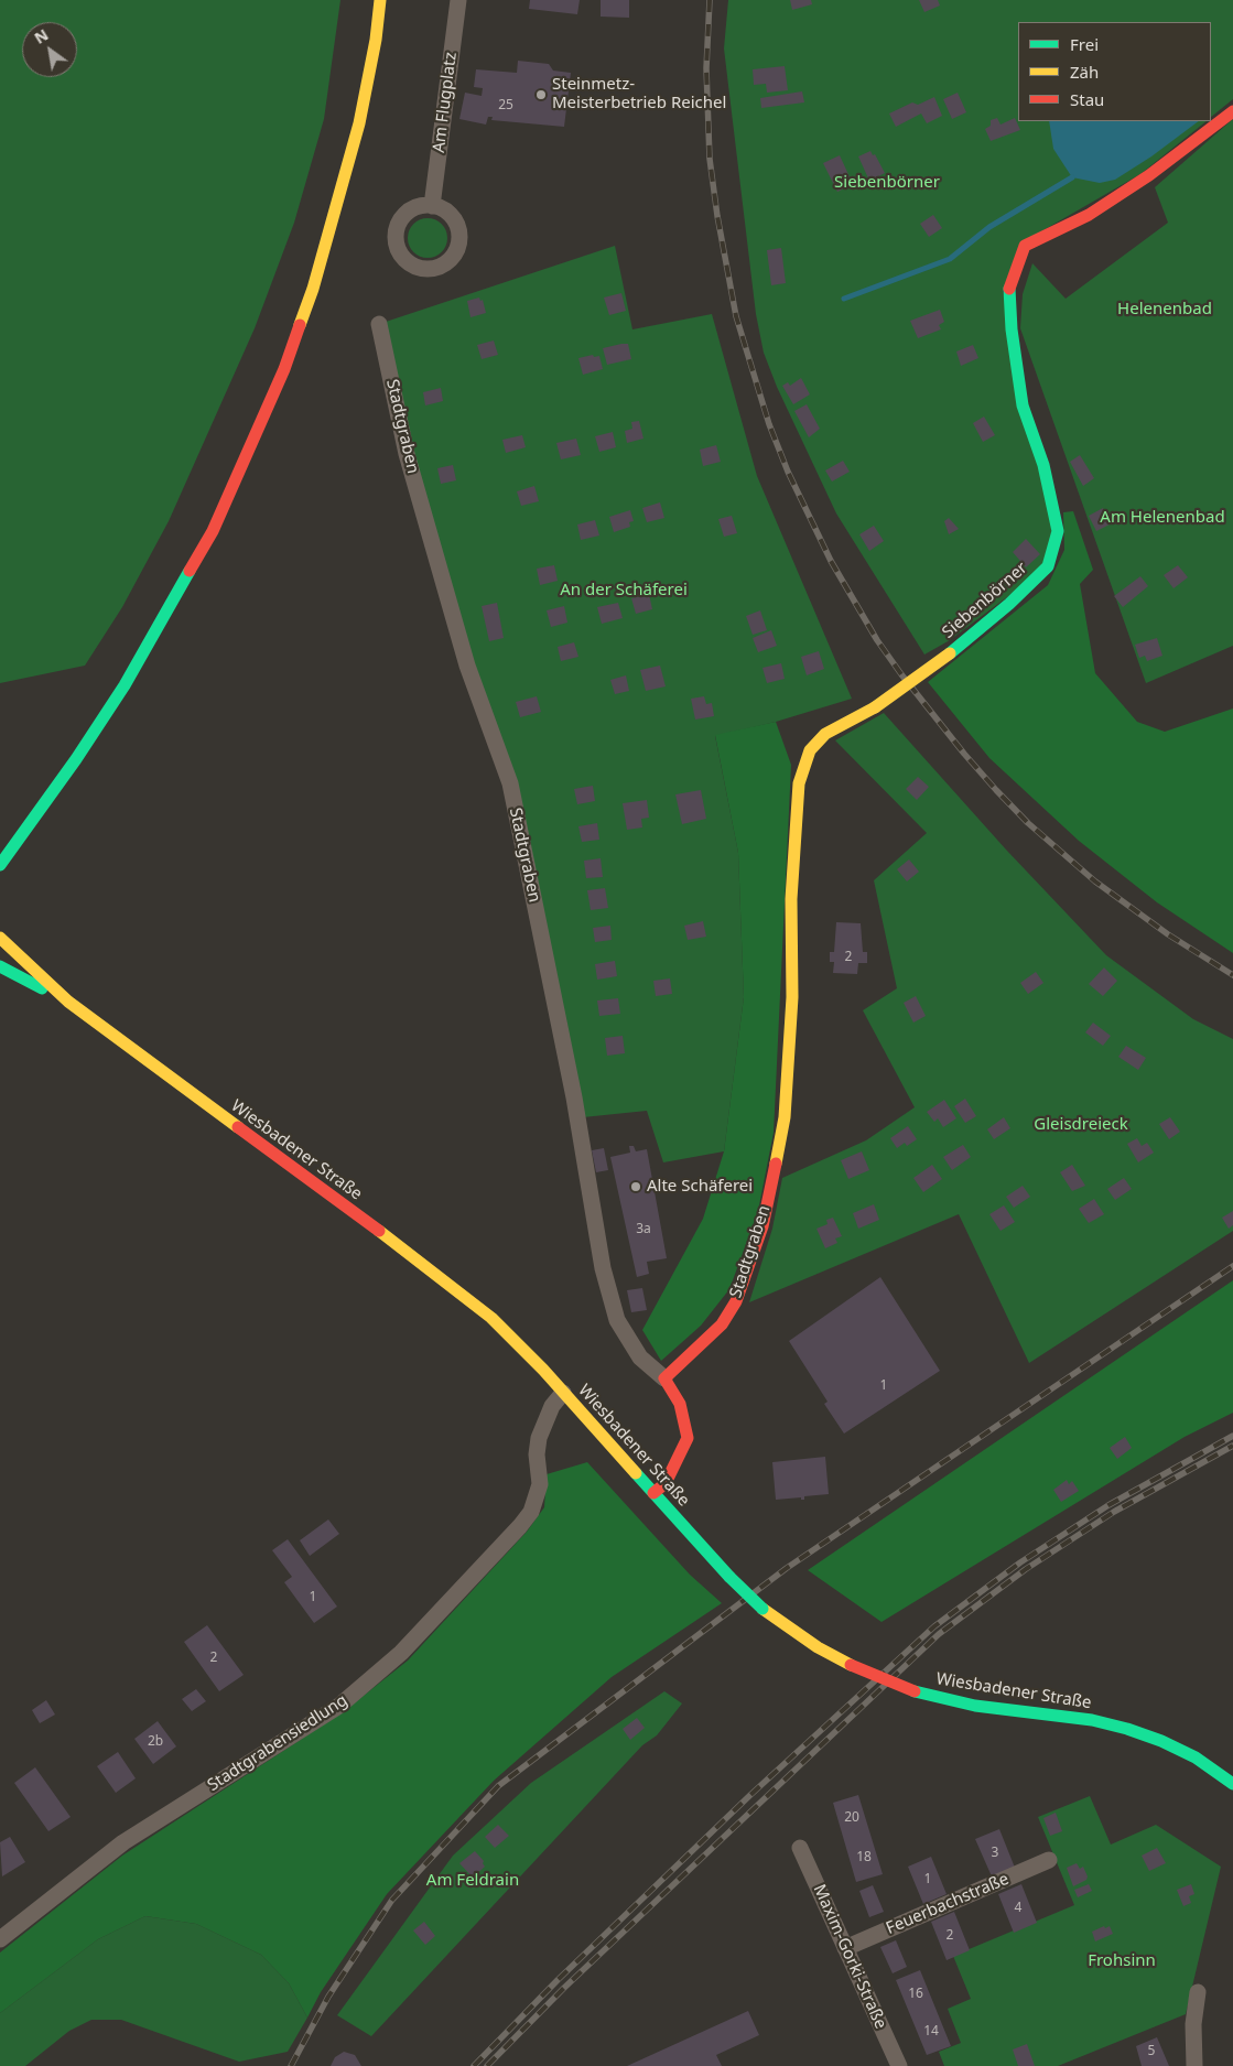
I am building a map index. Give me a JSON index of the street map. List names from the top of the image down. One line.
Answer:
{"streets":{"main road":["Stadtgraben","Siebenbörner","Wiesbadener Straße"],"street":["Am Flugplatz","Stadtgrabensiedlung","Feuerbachstraße","Maxim-Gorki-Straße"]},"crossings":[["Stadtgraben","Siebenbörner"],["Stadtgraben","Wiesbadener Straße"],["Wiesbadener Straße","Stadtgrabensiedlung"],["Feuerbachstraße","Maxim-Gorki-Straße"]],"parks":["Siebenbörner","Helenenbad","Am Helenenbad","An der Schäferei","Gleisdreieck","Am Feldrain","Frohsinn"],"places":["Steinmetz- Meisterbetrieb Reichel","Alte Schäferei"],"house_numbers":["25","2","3a","1","1","2","2b","20","3","18","1","4","2","16","14","5"],"legend":["Frei","Zäh","Stau"],"north":"top left"}
